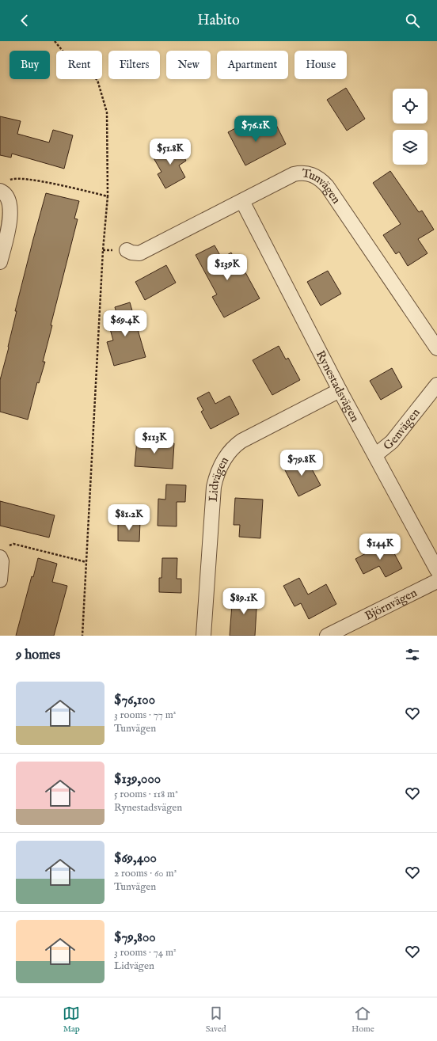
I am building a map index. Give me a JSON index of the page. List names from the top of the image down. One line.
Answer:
{"streets":{"street":["Tunvägen","Rynestadsvägen","Genvägen","Lidvägen","Björnvägen"]},"crossings":[["Tunvägen","Rynestadsvägen"],["Rynestadsvägen","Genvägen"],["Rynestadsvägen","Lidvägen"]],"page":{"header":"Habito","chip":["Buy","Rent","Filters","New","Apartment","House"],"price":["$76.1K","$51.8K","$139K","$69.4K","$113K","$79.8K","$81.2K","$144K","$89.1K"],"heading":"9 homes","list":[{"name":"$76,100","note":"3 rooms · 77 m² · Tunvägen"},{"name":"$139,000","note":"5 rooms · 118 m² · Rynestadsvägen"},{"name":"$69,400","note":"2 rooms · 60 m² · Tunvägen"},{"name":"$79,800","note":"3 rooms · 74 m² · Lidvägen"}],"tabs":["Map","Saved","Home"]}}
